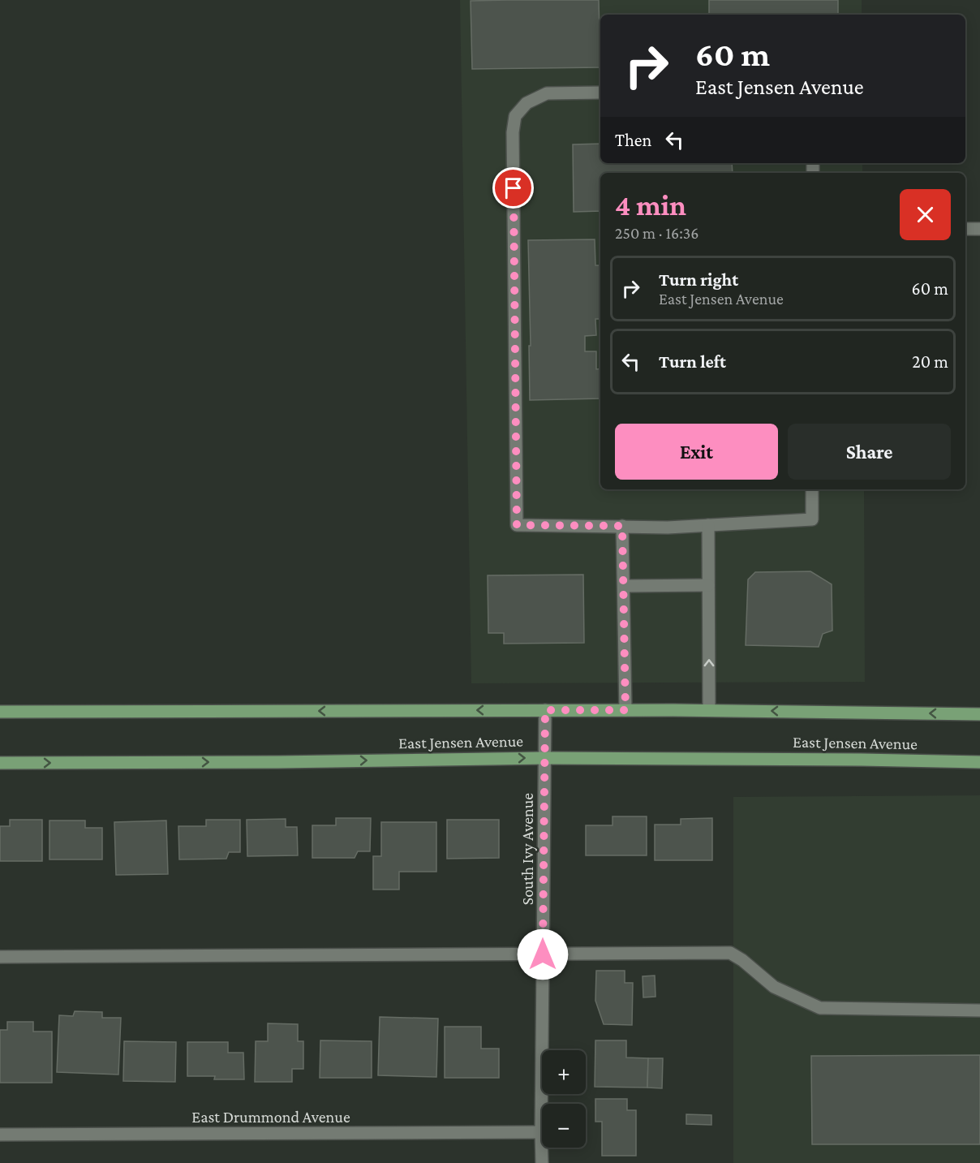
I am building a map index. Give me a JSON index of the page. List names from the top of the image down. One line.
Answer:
{"streets":{"main road":["East Jensen Avenue"],"street":["South Ivy Avenue","East Drummond Avenue"]},"crossings":[["East Jensen Avenue","South Ivy Avenue"],["South Ivy Avenue","East Drummond Avenue"]],"page":{"turn":["60 m","East Jensen Avenue"],"then":"Then","heading":["4 min","250 m · 16:36"],"list":[{"name":"Turn right","note":"East Jensen Avenue","value":"60 m"},{"name":"Turn left","value":"20 m"}],"buttons":["Exit","Share"],"map_buttons":["+","−"]}}
